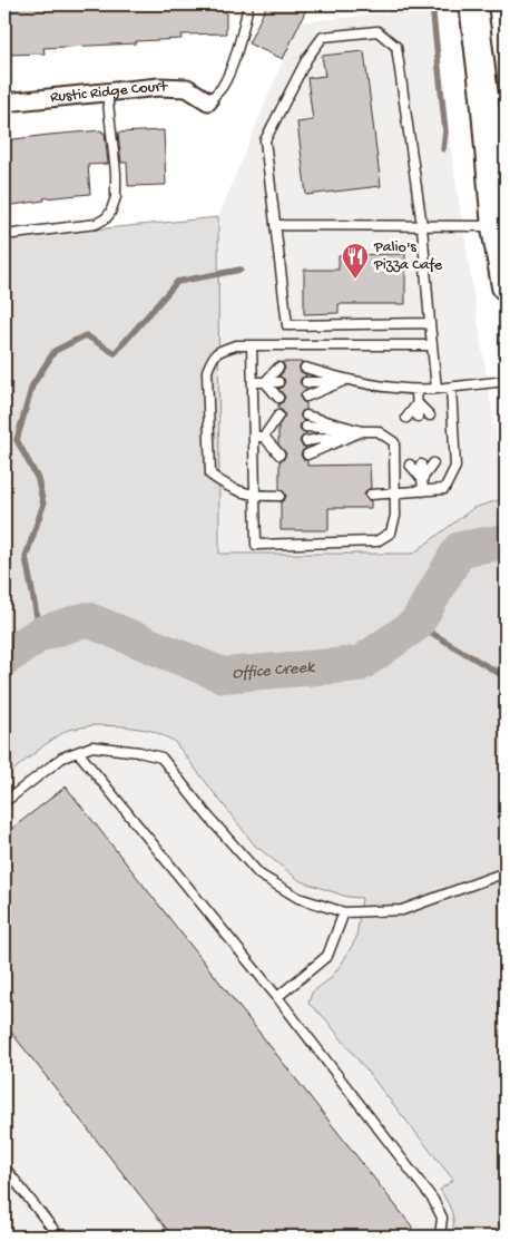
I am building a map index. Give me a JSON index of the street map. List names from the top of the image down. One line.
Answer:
{"streets":{"street":["Rustic Ridge Court"]},"water":["Office Creek"],"places":{"restaurant":["Palio's Pizza Cafe"]}}
